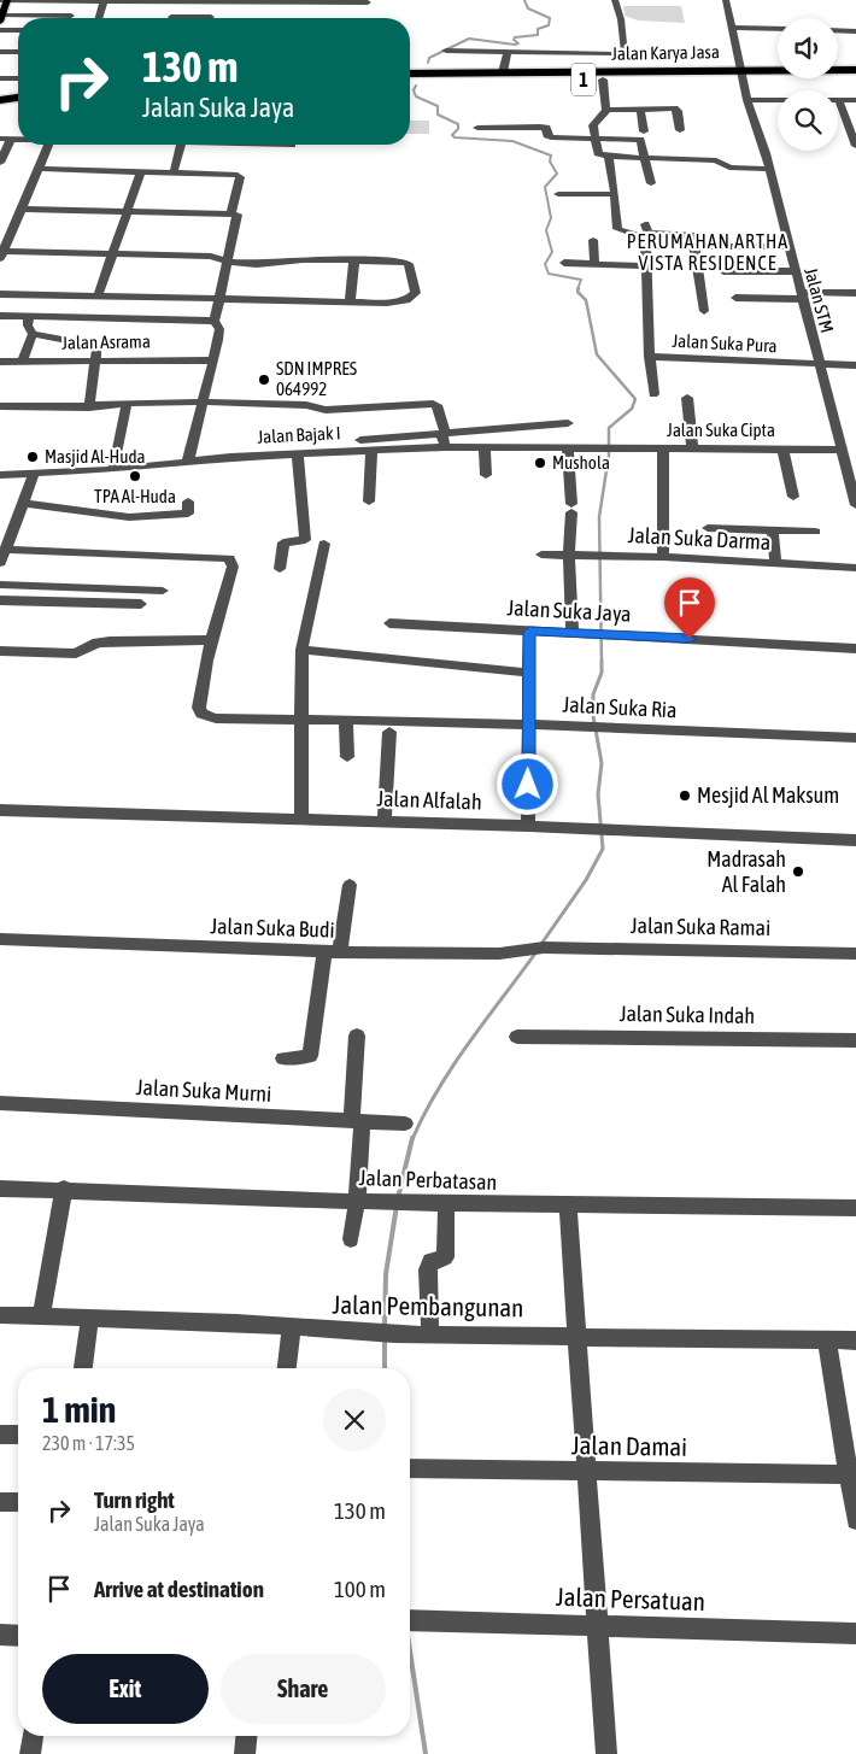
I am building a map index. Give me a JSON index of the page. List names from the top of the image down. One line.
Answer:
{"streets":{"highway":["Jalan Karya Jasa","1"],"street":["Jalan STM","Jalan Asrama","Jalan Suka Pura","Jalan Suka Cipta","Jalan Bajak I","Jalan Suka Darma","Jalan Suka Jaya","Jalan Suka Ria","Jalan Alfalah","Jalan Suka Ramai","Jalan Suka Budi","Jalan Suka Indah","Jalan Suka Murni","Jalan Perbatasan","Jalan Pembangunan","Jalan Damai","Jalan Persatuan"]},"crossings":[["Jalan Karya Jasa","Jalan STM"],["Jalan STM","Jalan Suka Pura"],["Jalan STM","Jalan Suka Cipta"],["Jalan Suka Cipta","Jalan Bajak I"],["Jalan Suka Ramai","Jalan Suka Budi"]],"districts":["PERUMAHAN ARTHA VISTA RESIDENCE"],"places":["SDN IMPRES 064992","Masjid Al-Huda","Mushola","TPA Al-Huda","Mesjid Al Maksum","Madrasah Al Falah"],"page":{"turn":["130 m","Jalan Suka Jaya"],"heading":["1 min","230 m · 17:35"],"list":[{"name":"Turn right","note":"Jalan Suka Jaya","value":"130 m"},{"name":"Arrive at destination","value":"100 m"}],"buttons":["Exit","Share"]}}
